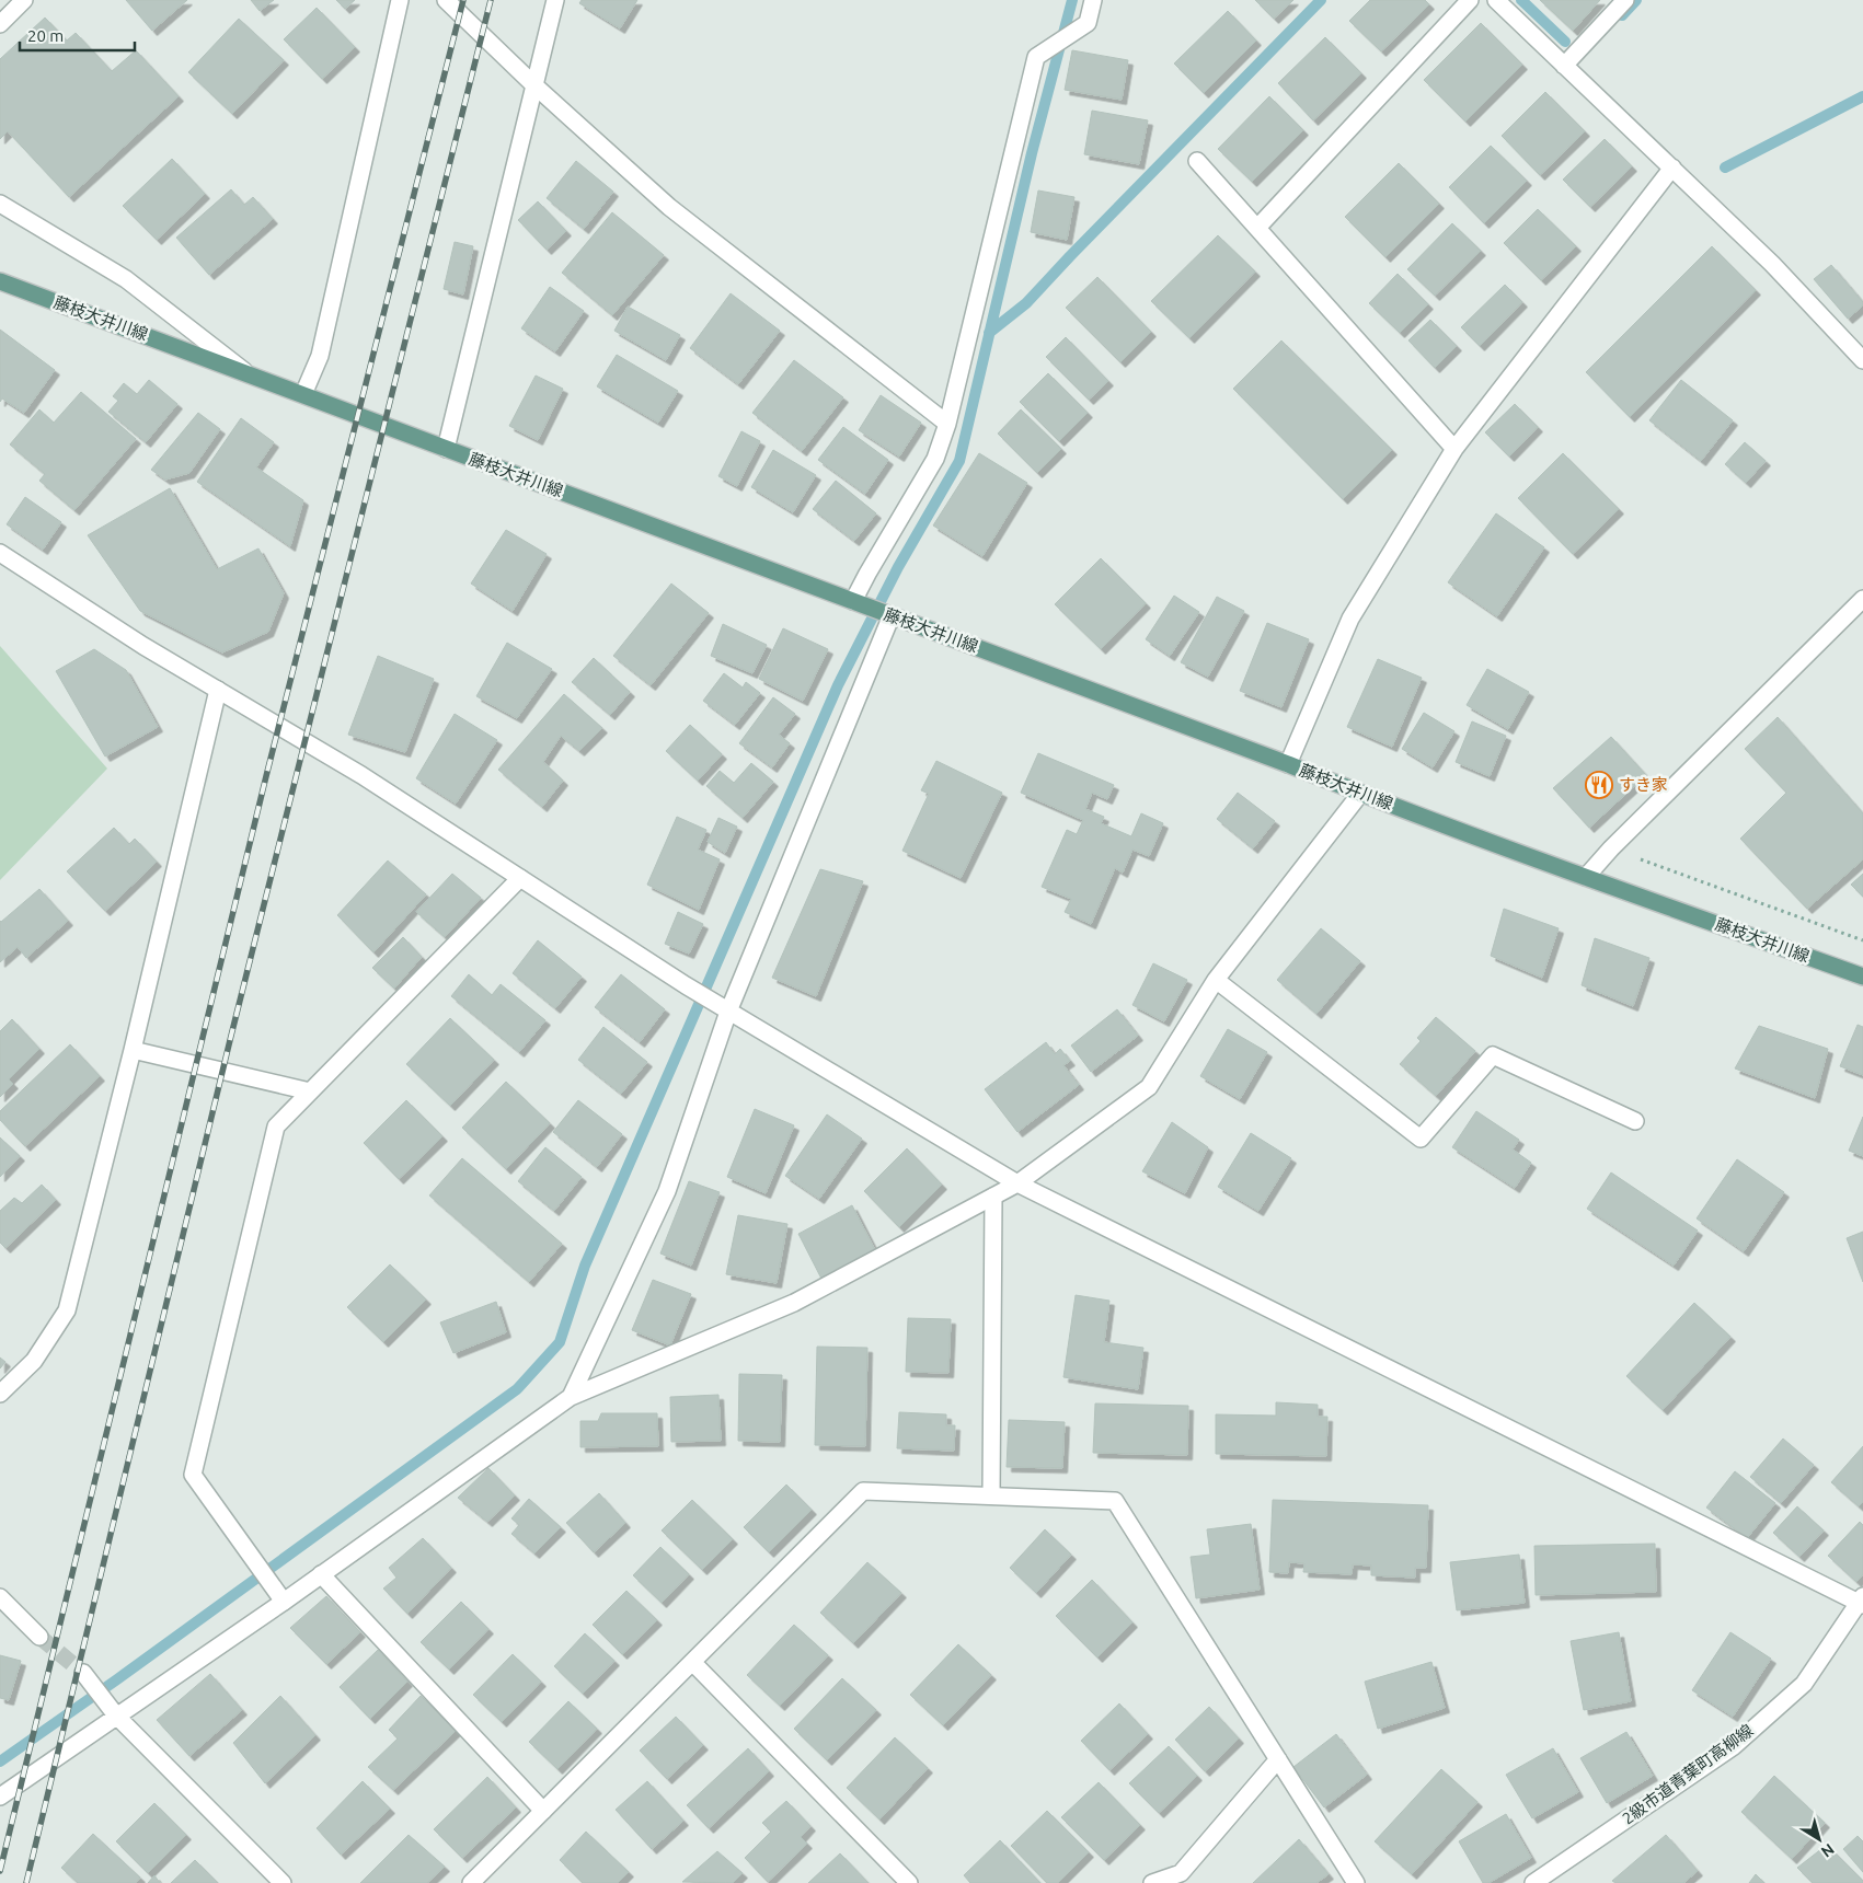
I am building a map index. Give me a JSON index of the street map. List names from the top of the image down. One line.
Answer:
{"streets":{"main road":["藤枝大井川線"],"street":["2級市道青葉町高柳線"]},"places":{"restaurant":["すき家"]},"scale_bar":"20 m","north":"bottom right"}
